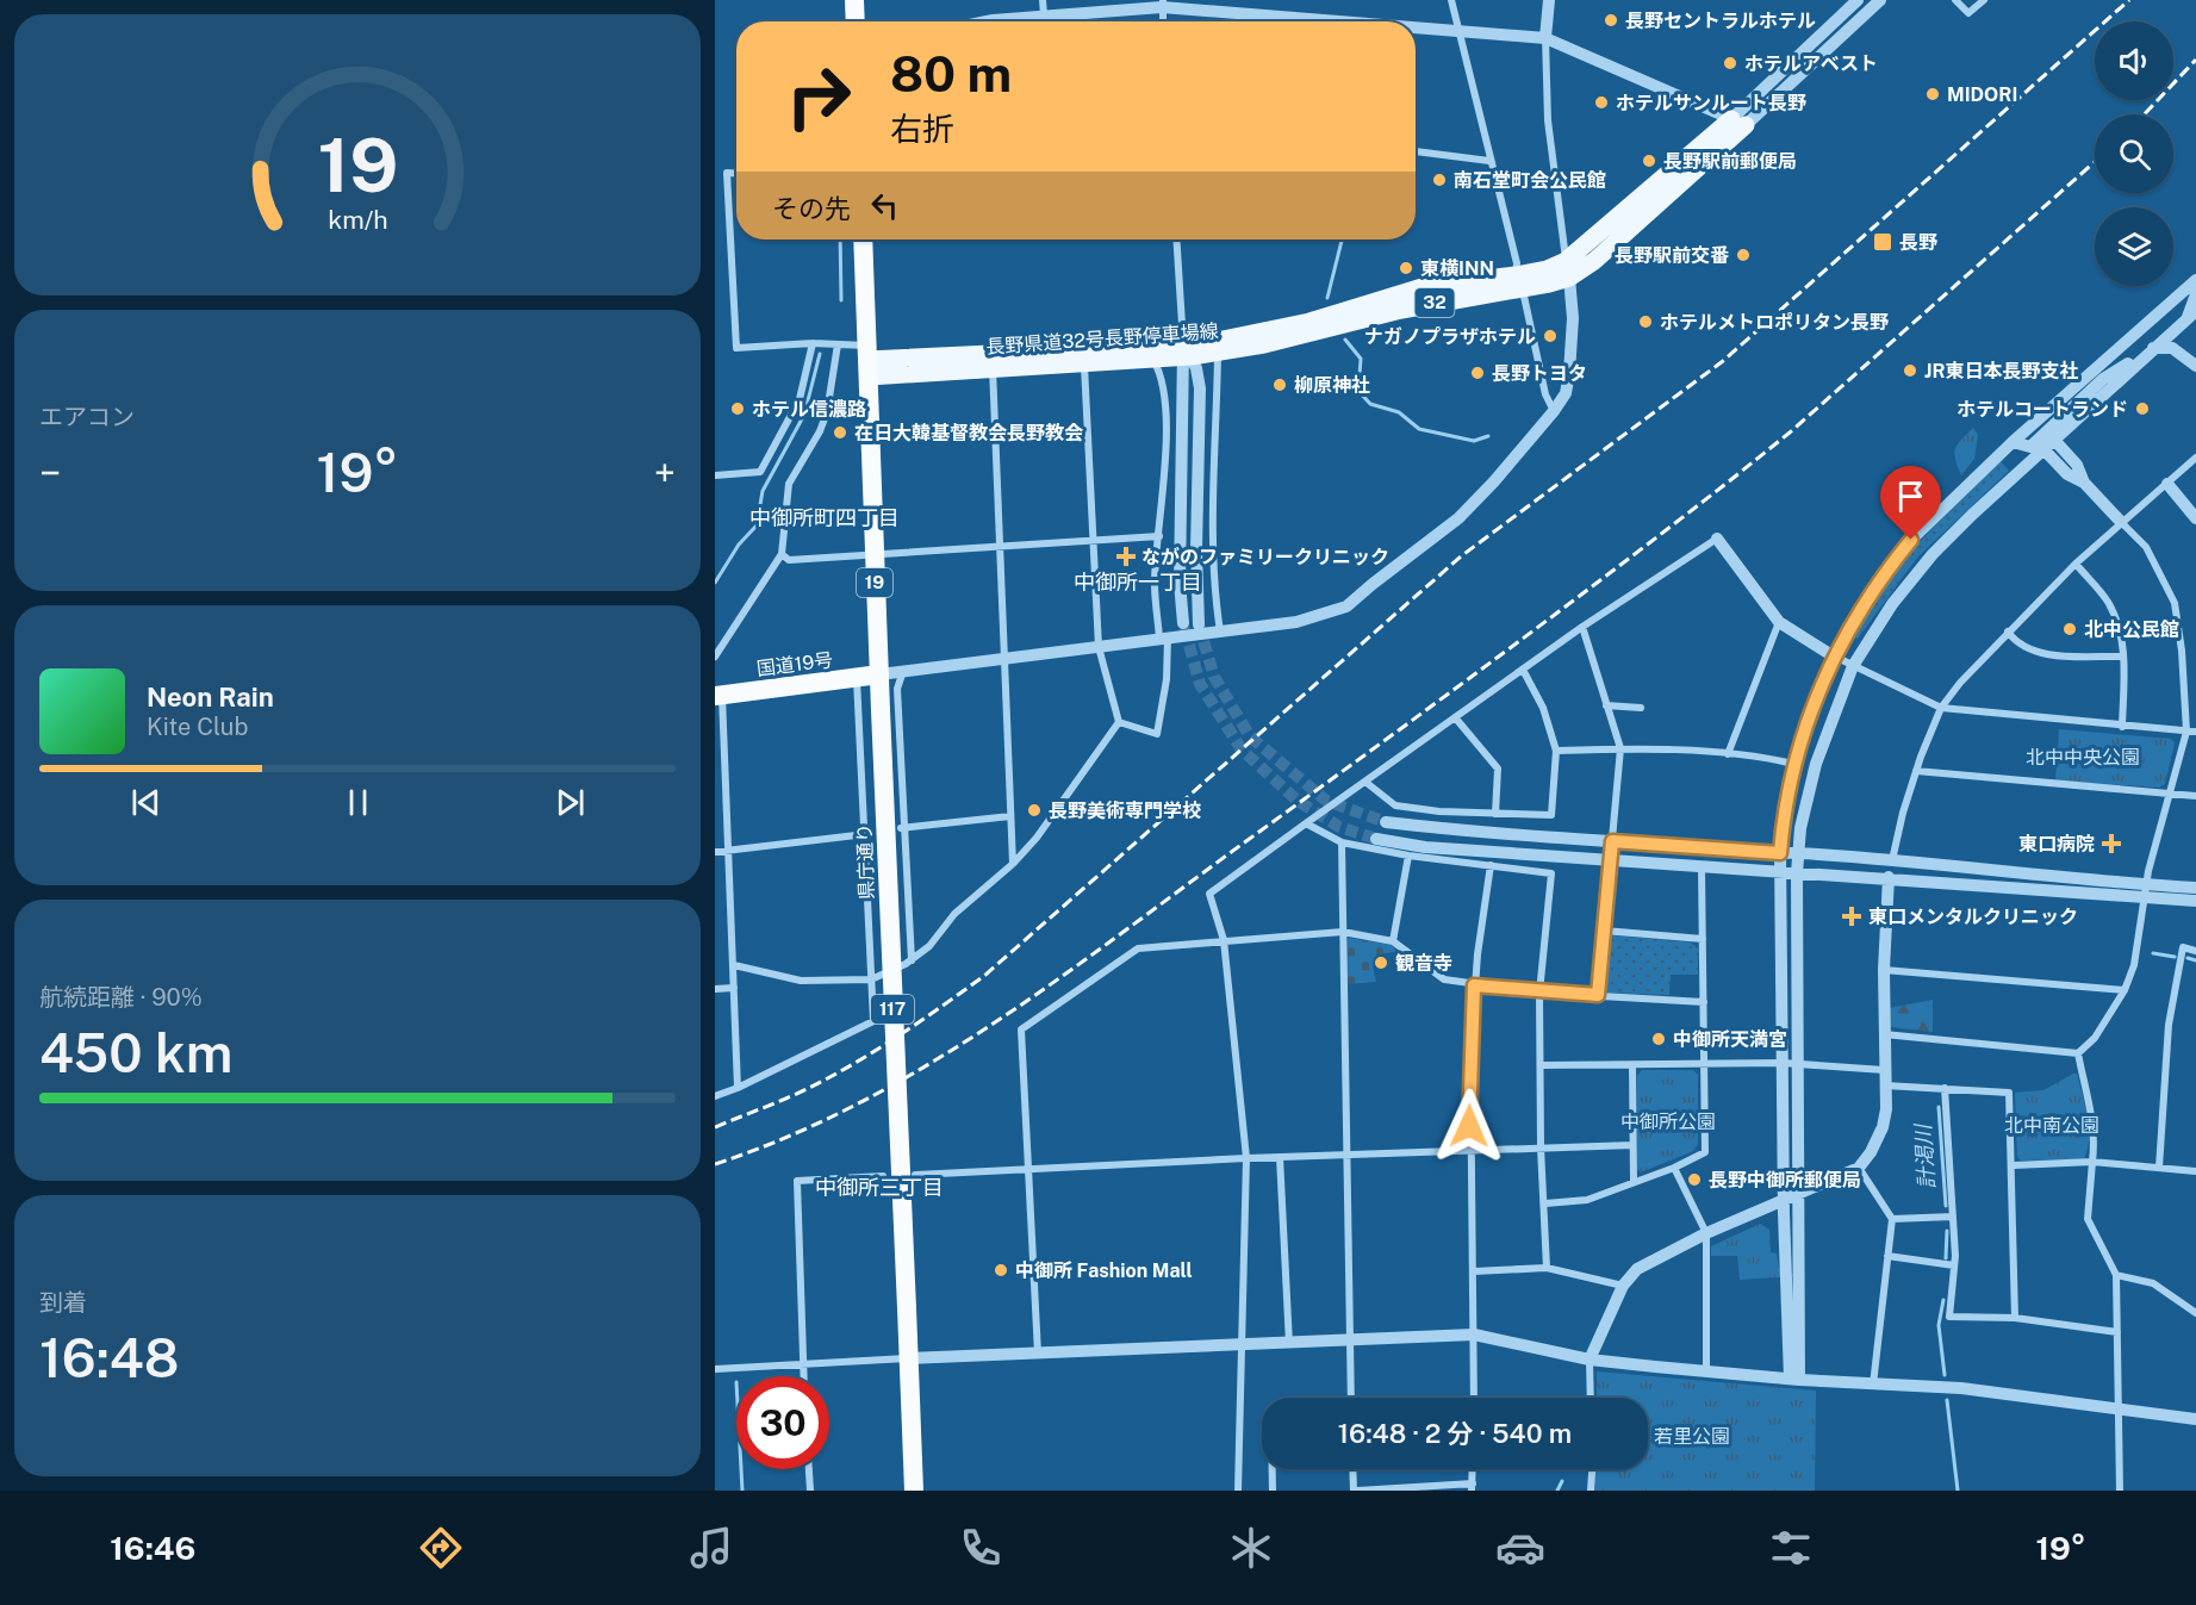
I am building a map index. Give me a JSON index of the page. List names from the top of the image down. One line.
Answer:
{"streets":{"highway":["19","国道19号","県庁通り","117"],"main road":["32","長野県道32号長野停車場線"]},"crossings":[["長野県道32号長野停車場線","県庁通り"],["国道19号","県庁通り"]],"districts":["中御所町四丁目","中御所一丁目","中御所三丁目"],"water":["計渇川"],"parks":["北中中央公園","中御所公園","北中南公園","若里公園"],"places":{"other":["長野セントラルホテル","ホテルアベスト","MIDORI","ホテルサンルート長野","長野駅前郵便局","南石堂町会公民館","長野駅前交番","東横INN","ホテルメトロポリタン長野","ナガノプラザホテル","JR東日本長野支社","長野トヨタ","柳原神社","ホテル信濃路","ホテルコートランド","在日大韓基督教会長野教会","北中公民館","長野美術専門学校","観音寺","中御所天満宮","長野中御所郵便局","中御所 Fashion Mall"],"transit":["長野"],"health":["ながのファミリークリニック","東口病院","東口メンタルクリニック"]},"page":{"turn":["80 m","右折"],"then":"その先","tile":["エアコン",["航続距離 · 90%","450 km"],["到着","16:48"]],"heat":["−","19°","+"],"song":["Neon Rain","Kite Club"],"limit":"30","trip":"16:48 · 2 分 · 540 m","tabs":["16:46","19°"],"gauge":["19","km/h"]}}
